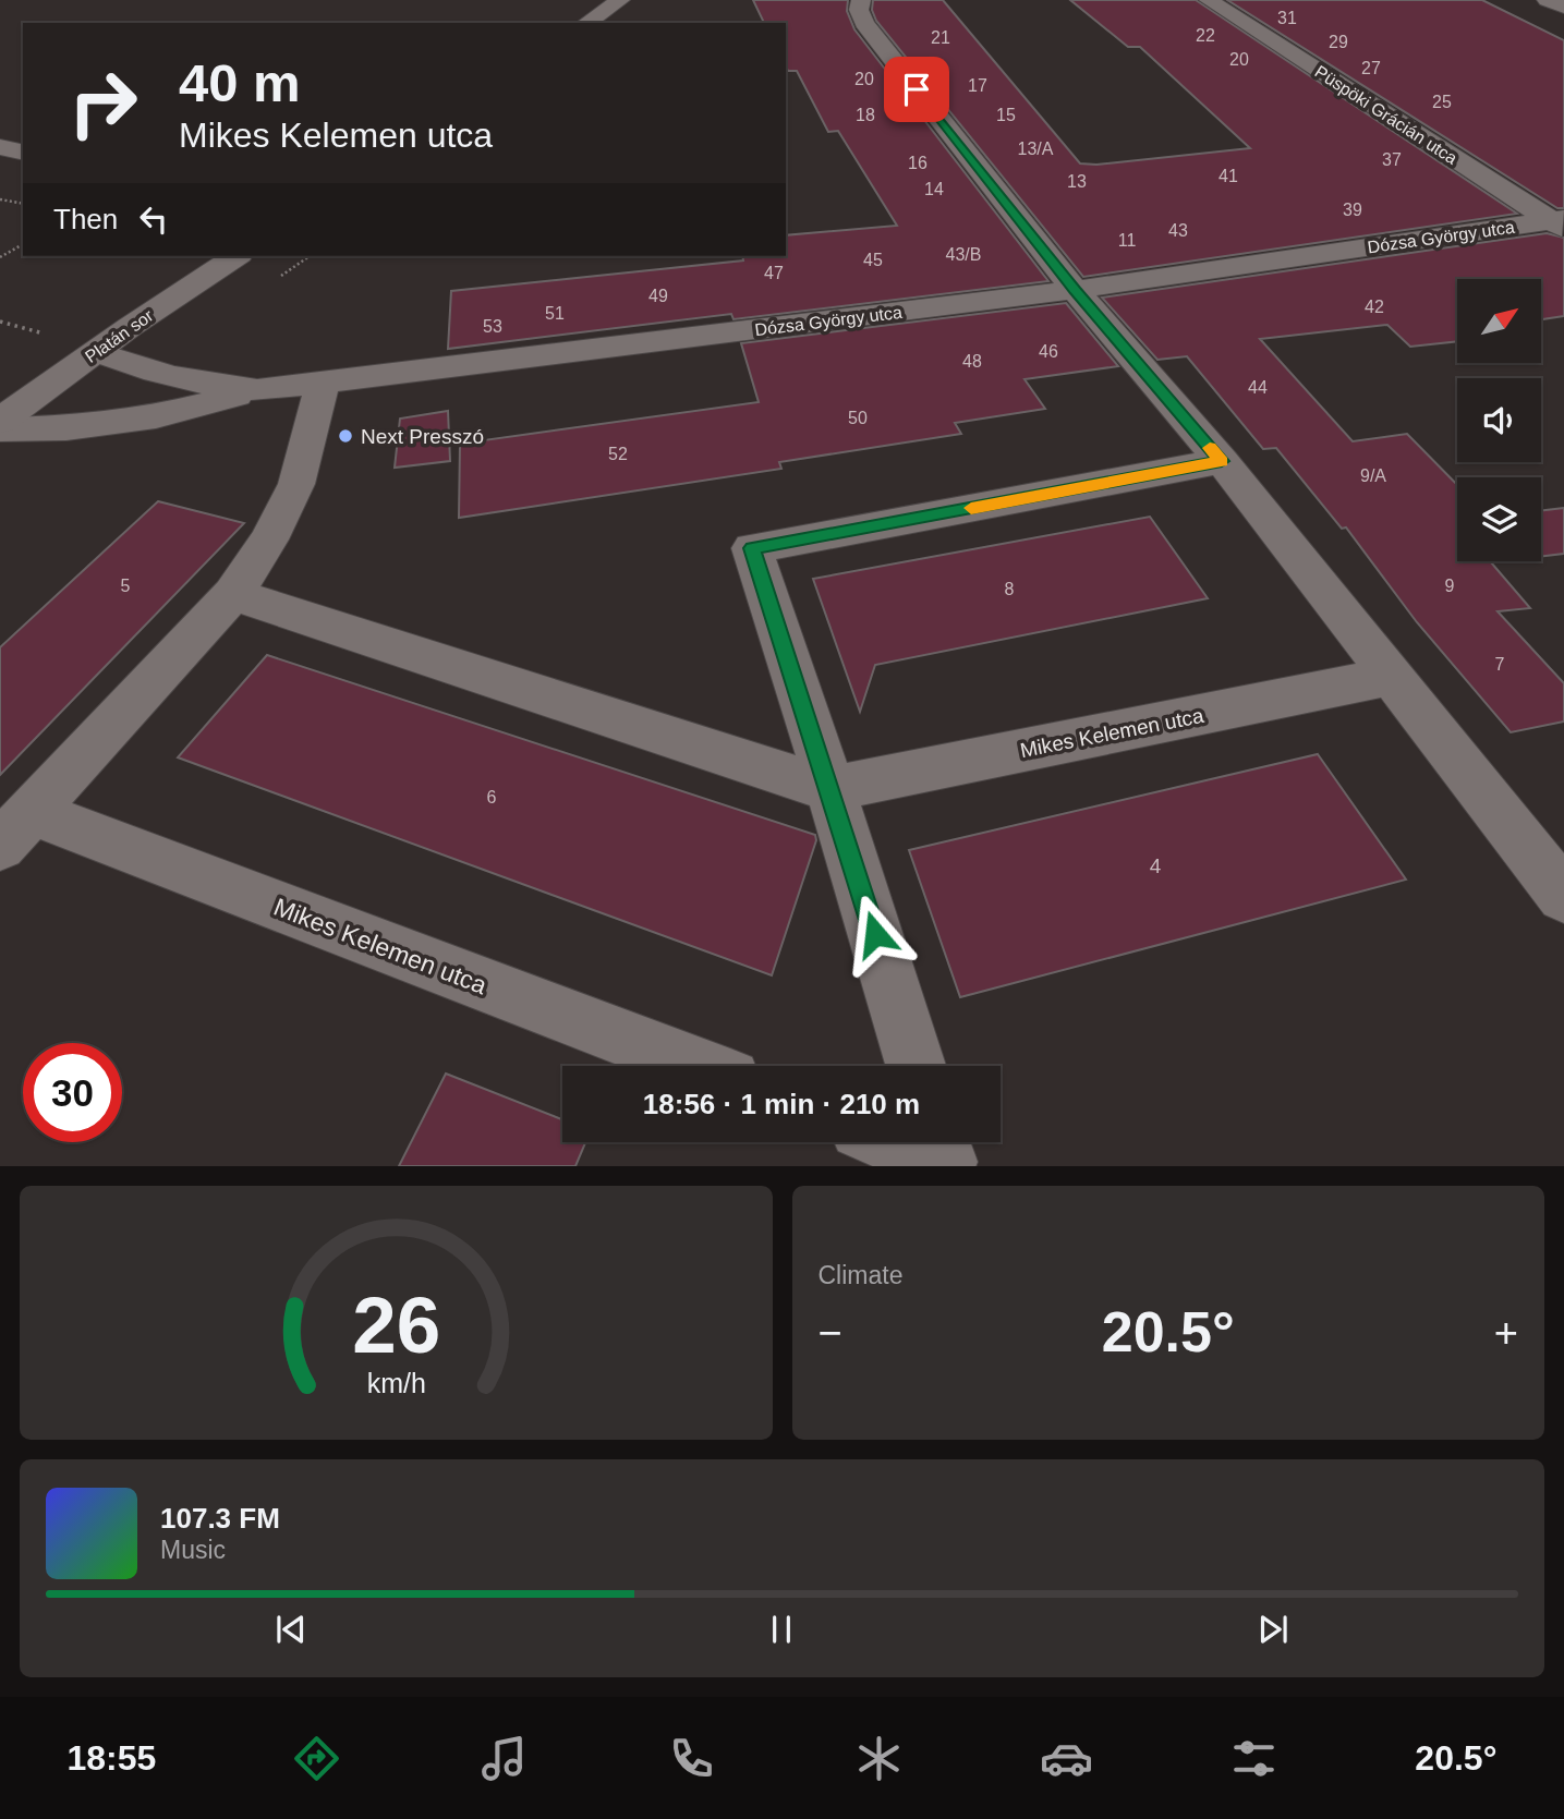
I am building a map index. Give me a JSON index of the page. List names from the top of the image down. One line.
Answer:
{"streets":{"street":["Püspöki Grácián utca","Dózsa György utca","Platán sor","Mikes Kelemen utca"]},"crossings":[["Püspöki Grácián utca","Dózsa György utca"],["Dózsa György utca","Platán sor"]],"places":["Next Presszó"],"house_numbers":["31","22","21","29","20","27","20","17","25","18","15","13/A","37","16","41","13","14","39","43","11","43/B","45","47","49","42","51","53","46","48","44","50","52","9/A","5","9","8","7","6","4"],"north":"top right","page":{"turn":["40 m","Mikes Kelemen utca"],"then":"Then","limit":"30","trip":"18:56 · 1 min · 210 m","tile":"Climate","heat":["−","20.5°","+"],"song":["107.3 FM","Music"],"tabs":["18:55","20.5°"],"gauge":["26","km/h"]}}
